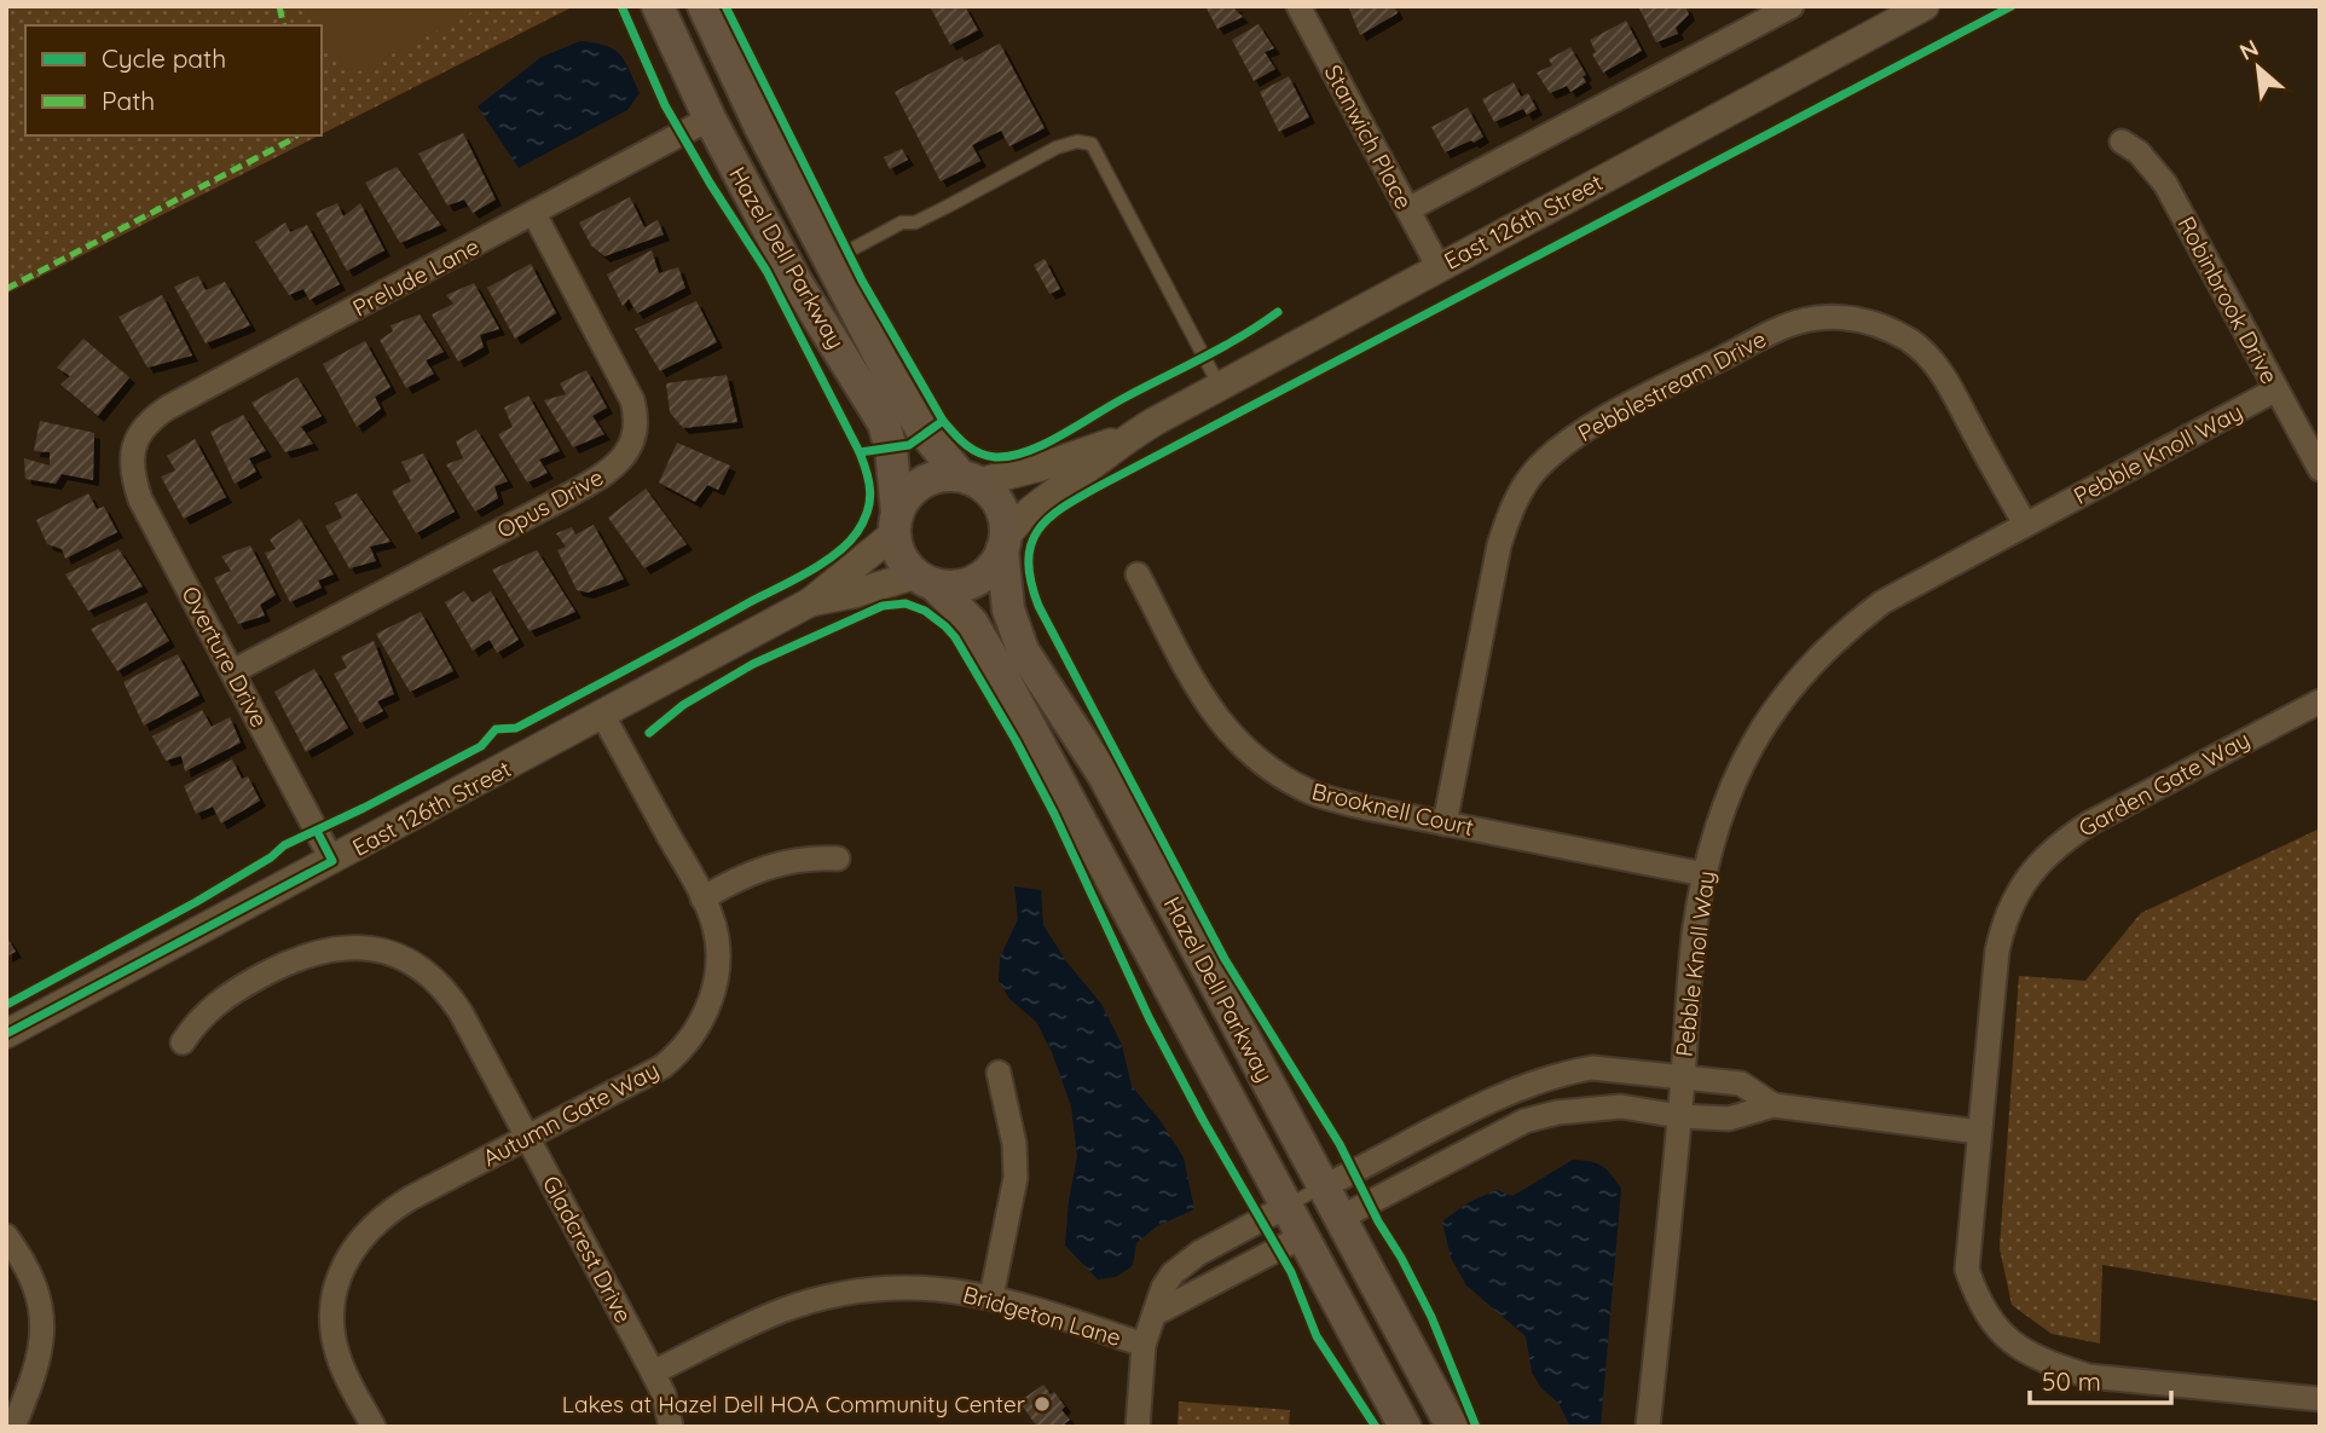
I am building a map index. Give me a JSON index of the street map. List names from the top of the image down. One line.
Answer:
{"streets":{"main road":["Hazel Dell Parkway"],"street":["Stanwich Place","East 126th Street","Prelude Lane","Robinbrook Drive","Pebblestream Drive","Pebble Knoll Way","Opus Drive","Overture Drive","Garden Gate Way","Brooknell Court","Autumn Gate Way","Gladcrest Drive","Bridgeton Lane"]},"crossings":[["Stanwich Place","East 126th Street"],["East 126th Street","Hazel Dell Parkway"],["East 126th Street","Overture Drive"],["East 126th Street","Autumn Gate Way"],["Hazel Dell Parkway","Prelude Lane"],["Prelude Lane","Opus Drive"],["Prelude Lane","Overture Drive"],["Robinbrook Drive","Pebble Knoll Way"],["Pebblestream Drive","Pebble Knoll Way"],["Pebblestream Drive","Brooknell Court"],["Pebble Knoll Way","Brooknell Court"],["Opus Drive","Overture Drive"],["Autumn Gate Way","Gladcrest Drive"],["Gladcrest Drive","Bridgeton Lane"]],"places":["Lakes at Hazel Dell HOA Community Center"],"legend":["Cycle path","Path"],"scale_bar":"50 m","north":"top left"}
